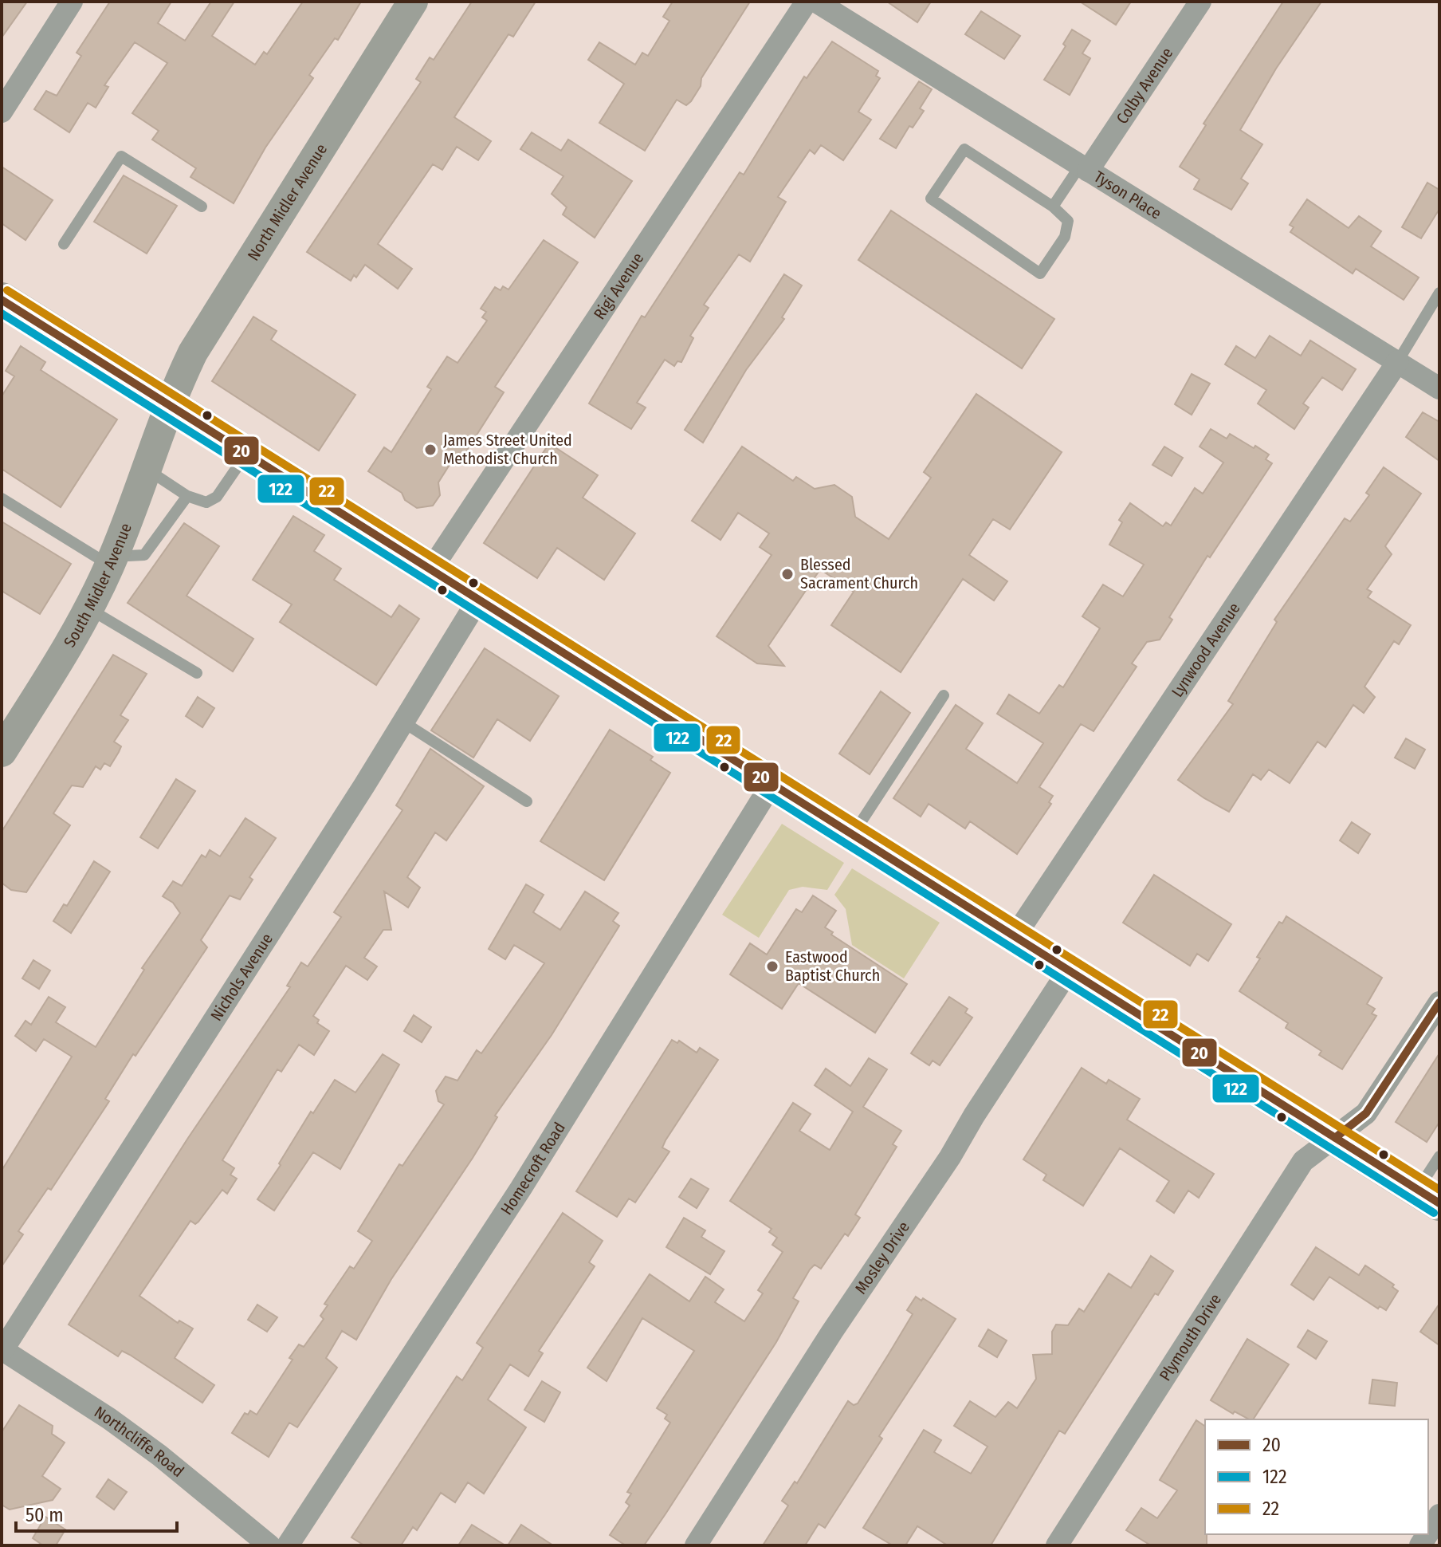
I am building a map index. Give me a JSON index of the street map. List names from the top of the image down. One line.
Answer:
{"streets":{"main road":["North Midler Avenue","South Midler Avenue"],"street":["Colby Avenue","Tyson Place","Rigi Avenue","Lynwood Avenue","Nichols Avenue","Homecroft Road","Mosley Drive","Plymouth Drive","Northcliffe Road"]},"crossings":[["Colby Avenue","Tyson Place"],["Tyson Place","Lynwood Avenue"],["North Midler Avenue","South Midler Avenue"],["Nichols Avenue","Northcliffe Road"]],"places":["James Street United Methodist Church","Blessed Sacrament Church","Eastwood Baptist Church"],"lines":["transit line 22","transit line 20","transit line 122"],"legend":["20","122","22"],"scale_bar":"50 m"}
